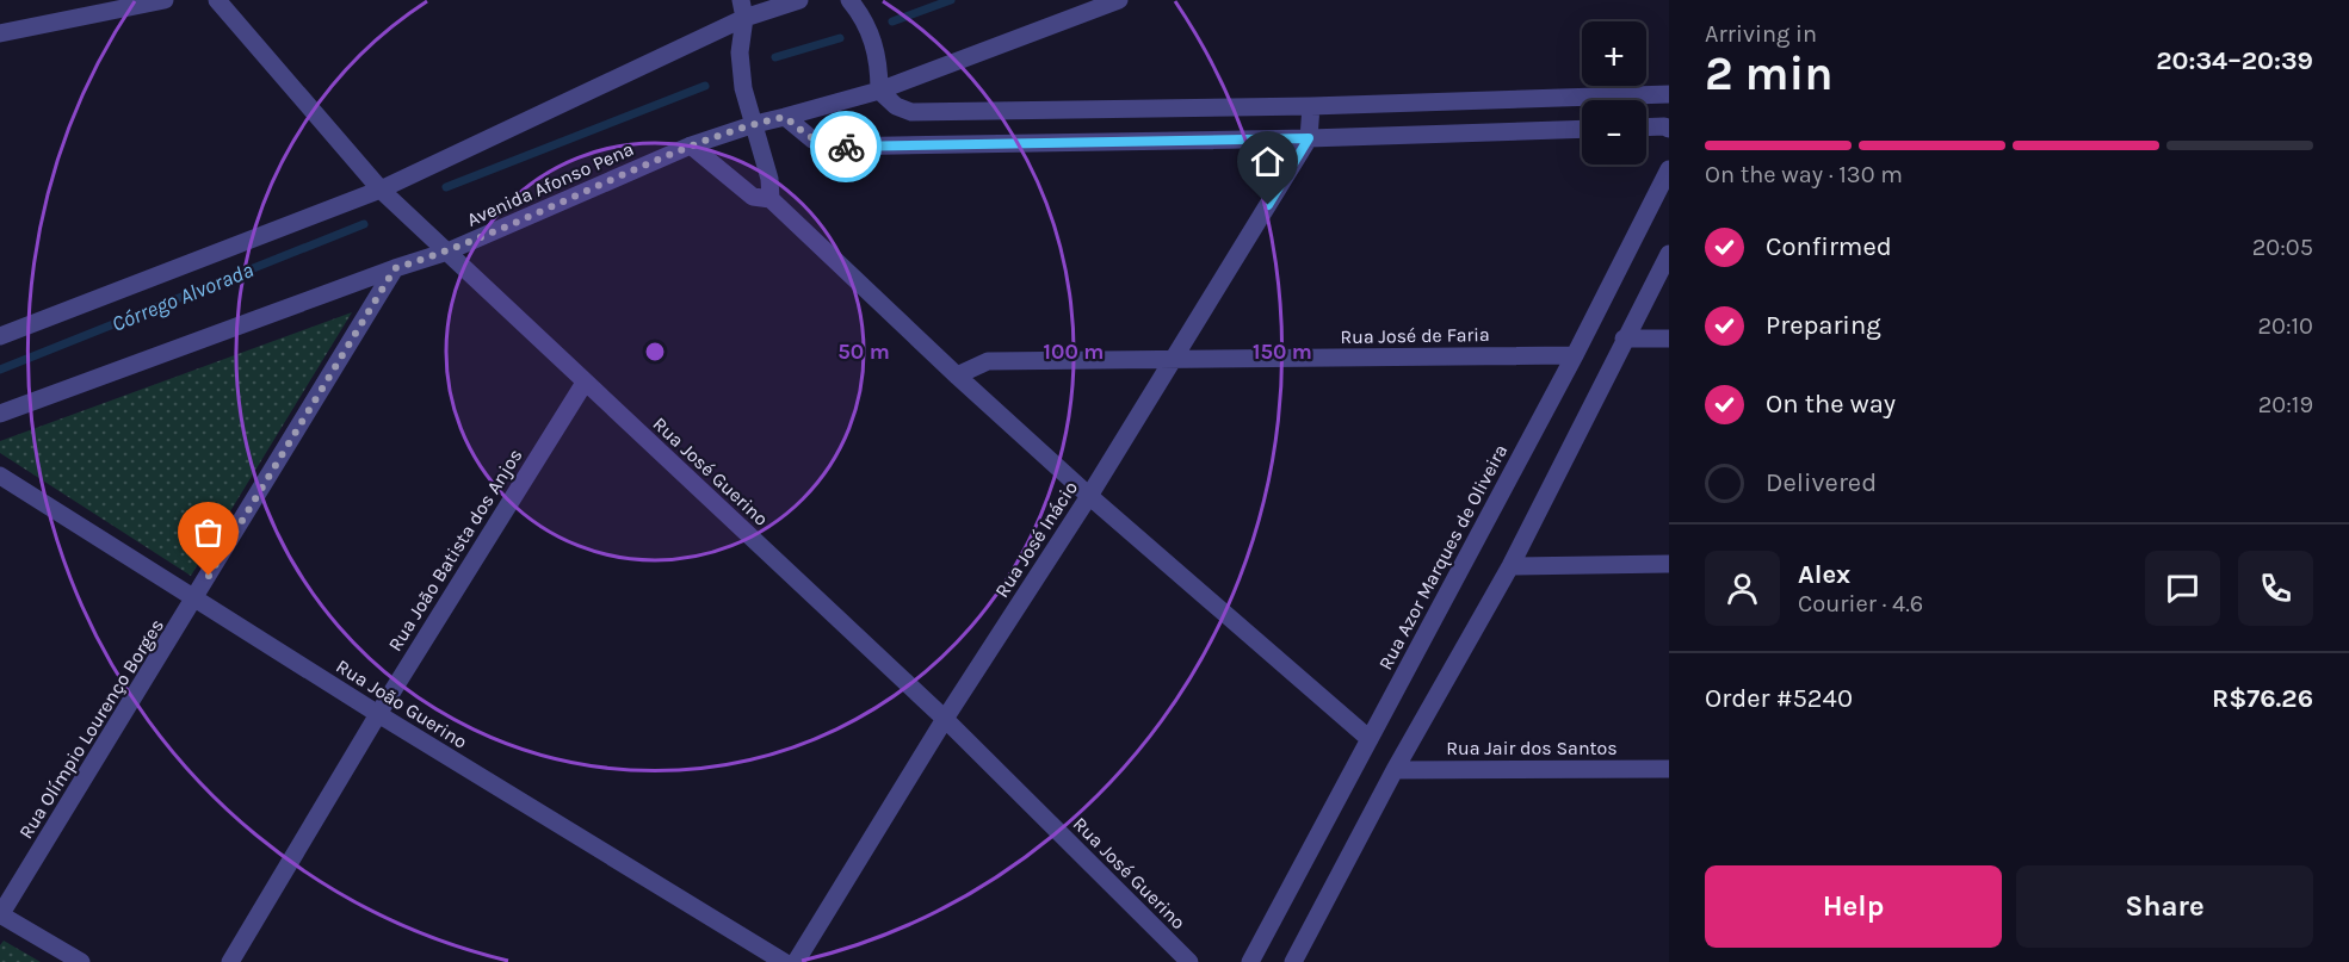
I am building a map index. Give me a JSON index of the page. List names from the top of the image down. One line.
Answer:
{"streets":{"street":["Avenida Afonso Pena","Rua José de Faria","Rua José Guerino","Rua José Inácio","Rua João Batista dos Anjos","Rua Azor Marques de Oliveira","Rua João Guerino","Rua Olímpio Lourenço Borges","Rua Jair dos Santos"]},"crossings":[["Avenida Afonso Pena","Rua José Guerino"],["Avenida Afonso Pena","Rua Olímpio Lourenço Borges"],["Rua José de Faria","Rua José Inácio"],["Rua José de Faria","Rua Azor Marques de Oliveira"],["Rua José Guerino","Rua José Inácio"],["Rua José Guerino","Rua João Batista dos Anjos"],["Rua João Batista dos Anjos","Rua João Guerino"],["Rua João Guerino","Rua Olímpio Lourenço Borges"]],"water":["Córrego Alvorada"],"page":{"heading":["2 min","Arriving in","20:34–20:39"],"panel":["Alex","Courier · 4.6","Order #5240","R$76.26"],"map_buttons":["+","−"],"bar":"On the way · 130 m","list":[["Confirmed","20:05"],["Preparing","20:10"],["On the way","20:19"],"Delivered"],"buttons":["Help","Share"]},"rings":["50 m","100 m","150 m"]}
